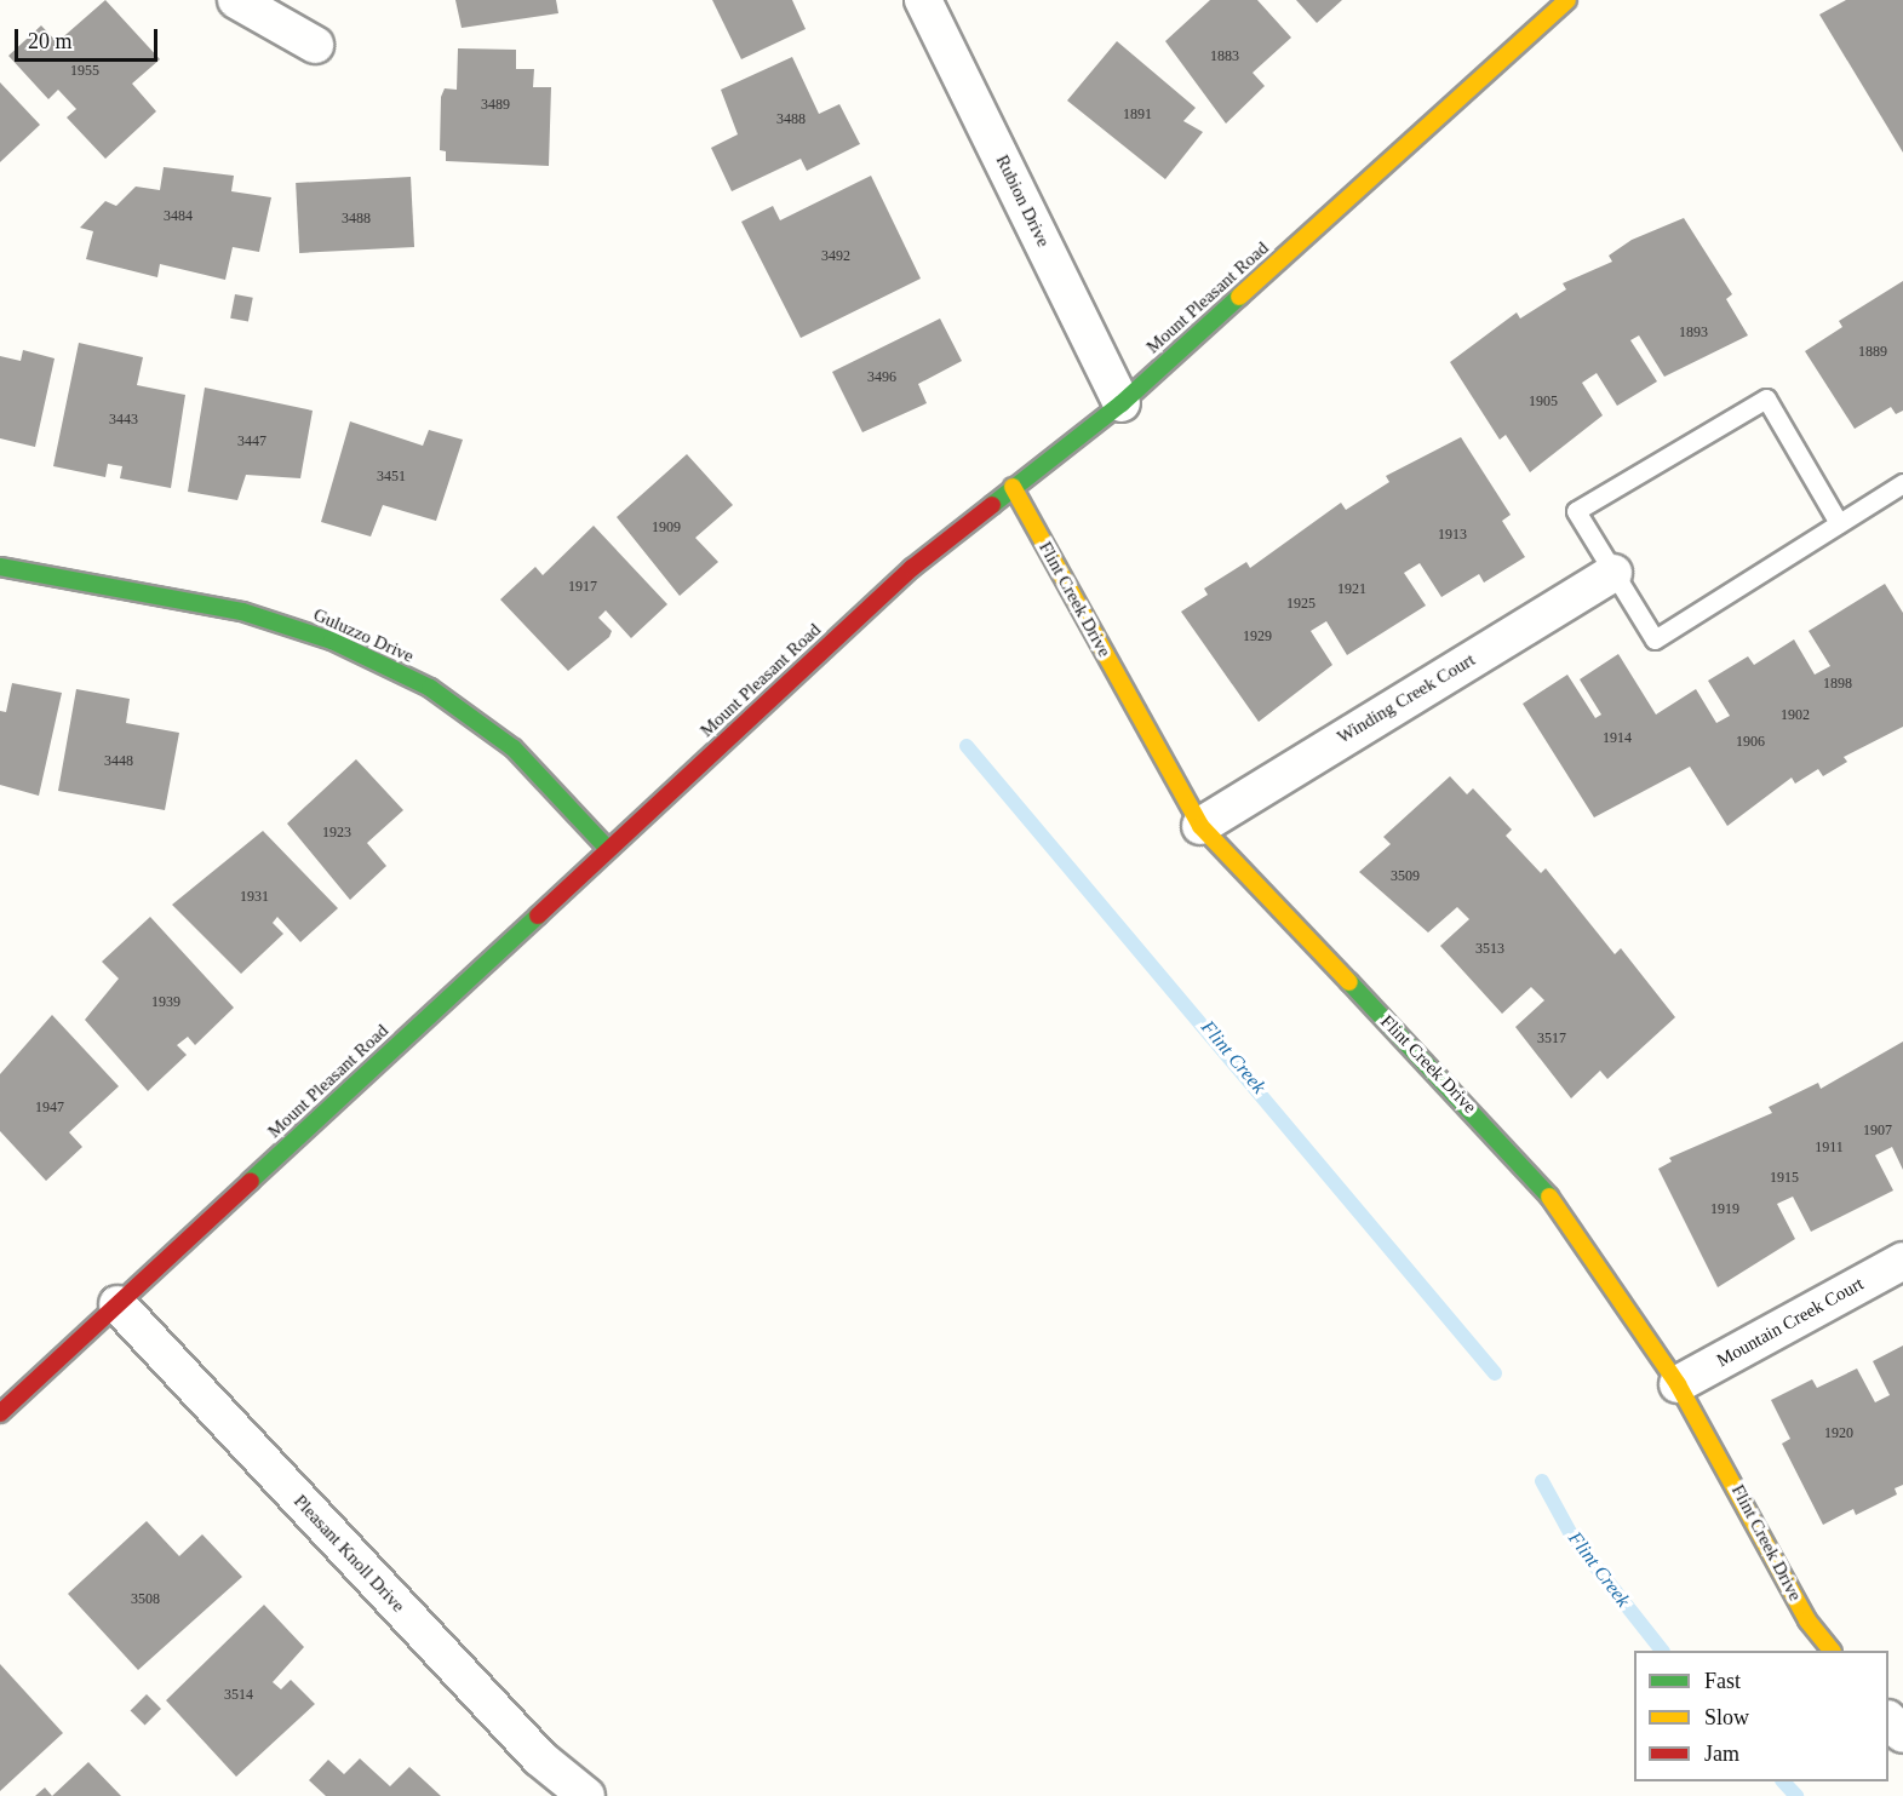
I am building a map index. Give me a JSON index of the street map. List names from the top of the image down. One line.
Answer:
{"streets":{"street":["Rubion Drive","Mount Pleasant Road","Flint Creek Drive","Guluzzo Drive","Winding Creek Court","Mountain Creek Court","Pleasant Knoll Drive"]},"crossings":[["Rubion Drive","Mount Pleasant Road"],["Mount Pleasant Road","Flint Creek Drive"],["Mount Pleasant Road","Guluzzo Drive"],["Mount Pleasant Road","Pleasant Knoll Drive"],["Flint Creek Drive","Winding Creek Court"],["Flint Creek Drive","Mountain Creek Court"]],"water":["Flint Creek"],"house_numbers":["1883","1955","3489","1891","3488","3484","3488","3492","1893","1889","3496","1905","3443","3447","3451","1909","1913","1917","1921","1925","1929","1898","1902","1914","1906","3448","1923","3509","1931","3513","1939","3517","1947","1907","1911","1915","1919","1920","3508","3514"],"legend":["Fast","Slow","Jam"],"scale_bar":"20 m"}
